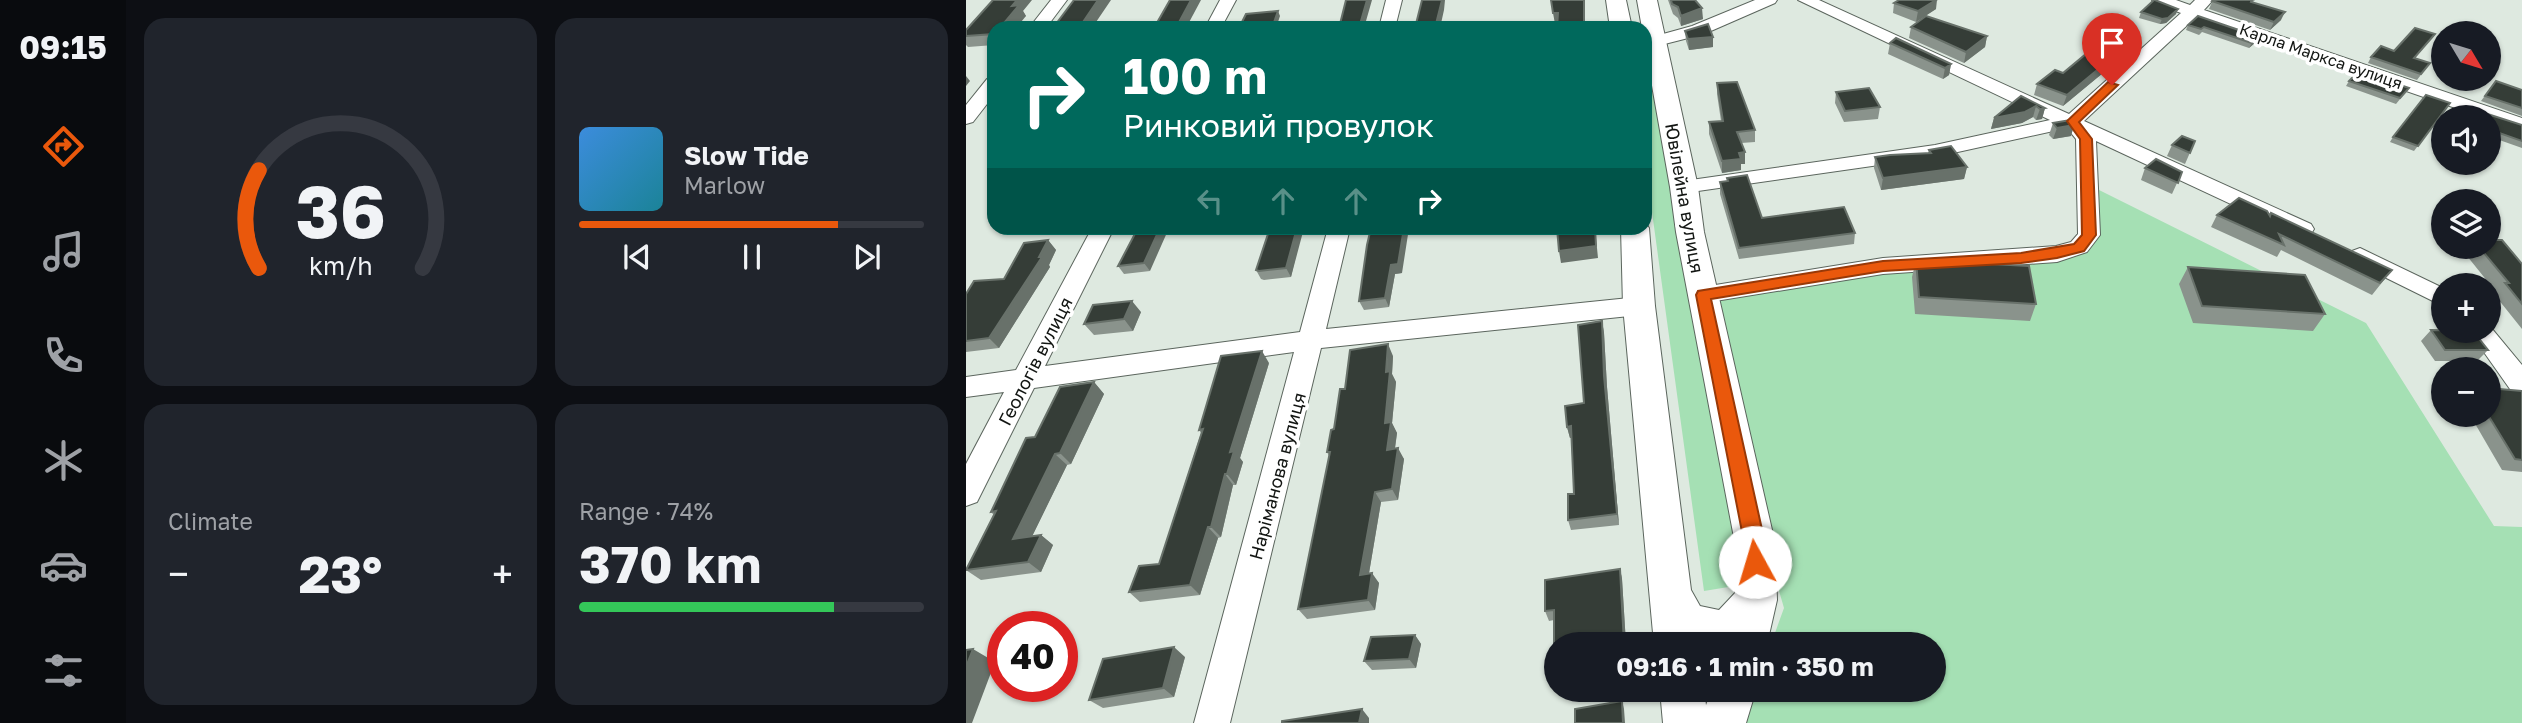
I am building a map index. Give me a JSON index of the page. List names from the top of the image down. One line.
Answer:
{"streets":{"street":["Карла Маркса вулиця","Ювілейна вулиця","Геологів вулиця","Наріманова вулиця"]},"north":"bottom right","page":{"tabs":"09:15","map_buttons":["+","−"],"turn":["100 m","Ринковий провулок"],"song":["Slow Tide","Marlow"],"tile":["Climate",["Range · 74%","370 km"]],"heat":["−","23°","+"],"limit":"40","trip":"09:16 · 1 min · 350 m","gauge":["36","km/h"]}}
